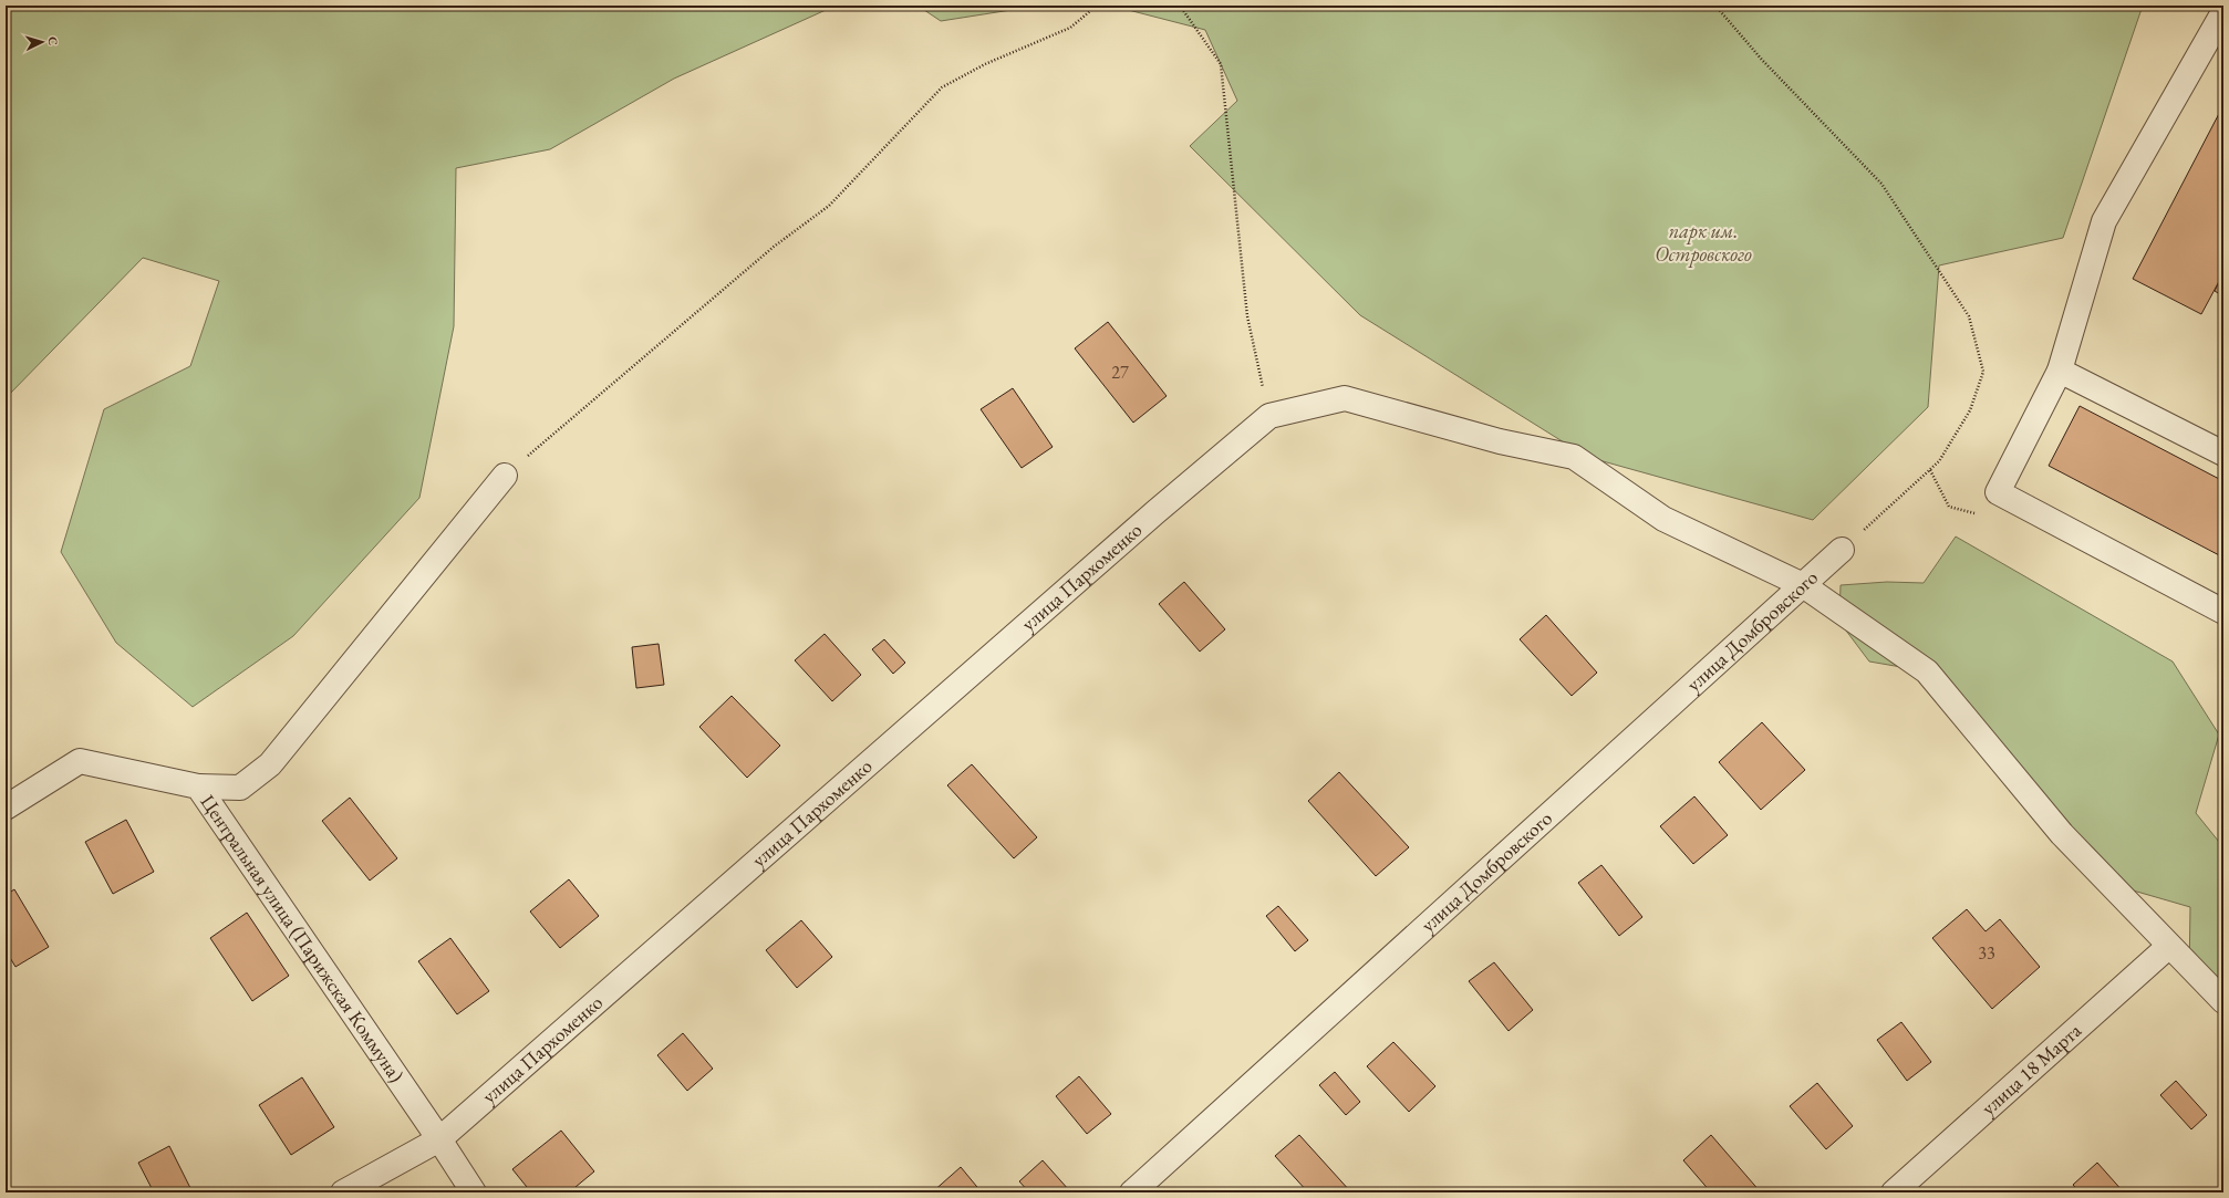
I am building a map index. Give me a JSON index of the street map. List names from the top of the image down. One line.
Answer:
{"streets":{"street":["улица Пархоменко","улица Домбровского","Центральная улица (Парижская Коммуна)","улица 18 Марта"]},"crossings":[["улица Пархоменко","Центральная улица (Парижская Коммуна)"]],"parks":["парк им. Островского"],"house_numbers":["27","33"],"north":"right"}
